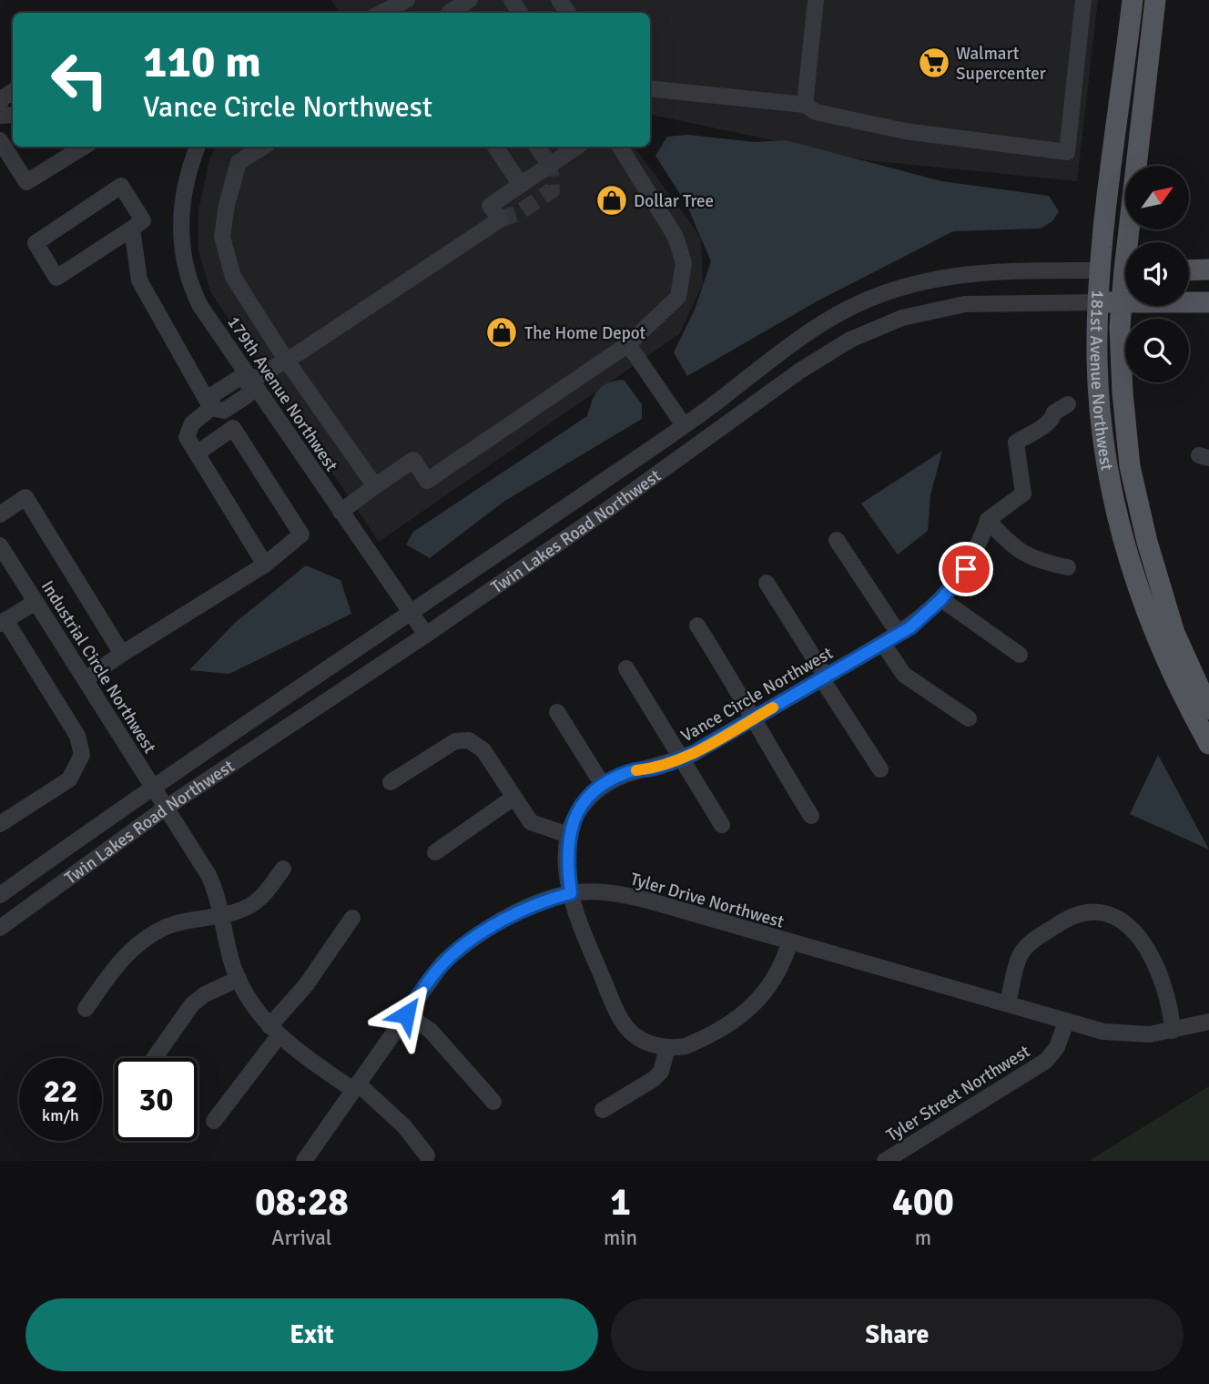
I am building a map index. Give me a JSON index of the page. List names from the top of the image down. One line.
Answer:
{"streets":{"main road":["181st Avenue Northwest","Twin Lakes Road Northwest"],"street":["179th Avenue Northwest","Industrial Circle Northwest","Vance Circle Northwest","Tyler Drive Northwest","Tyler Street Northwest"]},"crossings":[["181st Avenue Northwest","Twin Lakes Road Northwest"],["179th Avenue Northwest","Twin Lakes Road Northwest"],["Twin Lakes Road Northwest","Industrial Circle Northwest"],["Industrial Circle Northwest","Tyler Drive Northwest"],["Vance Circle Northwest","Tyler Drive Northwest"],["Tyler Drive Northwest","Tyler Street Northwest"]],"places":{"supermarket":["Walmart Supercenter"],"shop":["Dollar Tree","The Home Depot"]},"north":"top right","page":{"turn":["110 m","Vance Circle Northwest"],"speed":"22 km/h","limit":"30","eta":["08:28","Arrival","1","min","400","m"],"buttons":["Exit","Share"]}}
